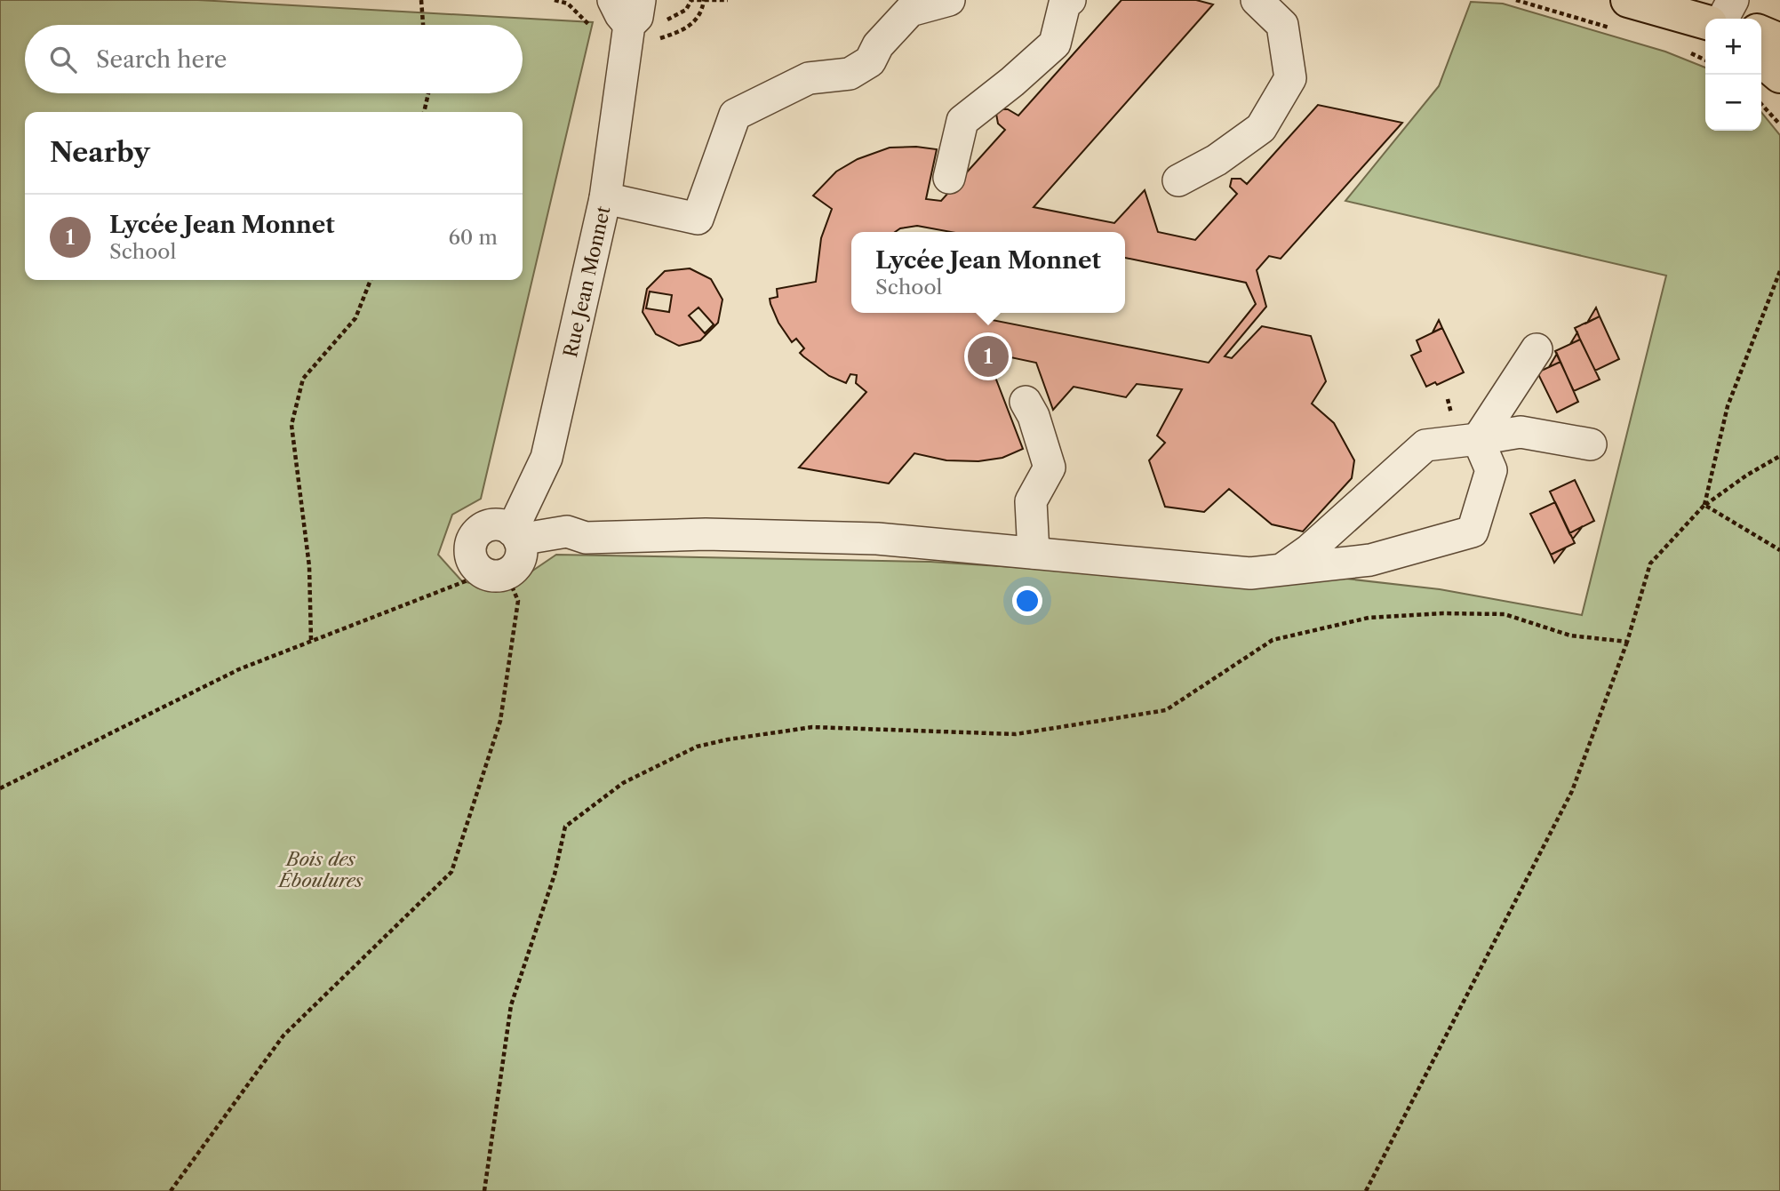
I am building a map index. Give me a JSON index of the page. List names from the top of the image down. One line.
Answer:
{"streets":{"street":["Rue Jean Monnet"]},"parks":["Bois des Éboulures"],"page":{"map_buttons":["+","−"],"search":"Search here","heading":"Nearby","list":[{"mark":"1","name":"Lycée Jean Monnet","note":"School","value":"60 m"}],"popup":["Lycée Jean Monnet","School"],"pins":"1"}}
